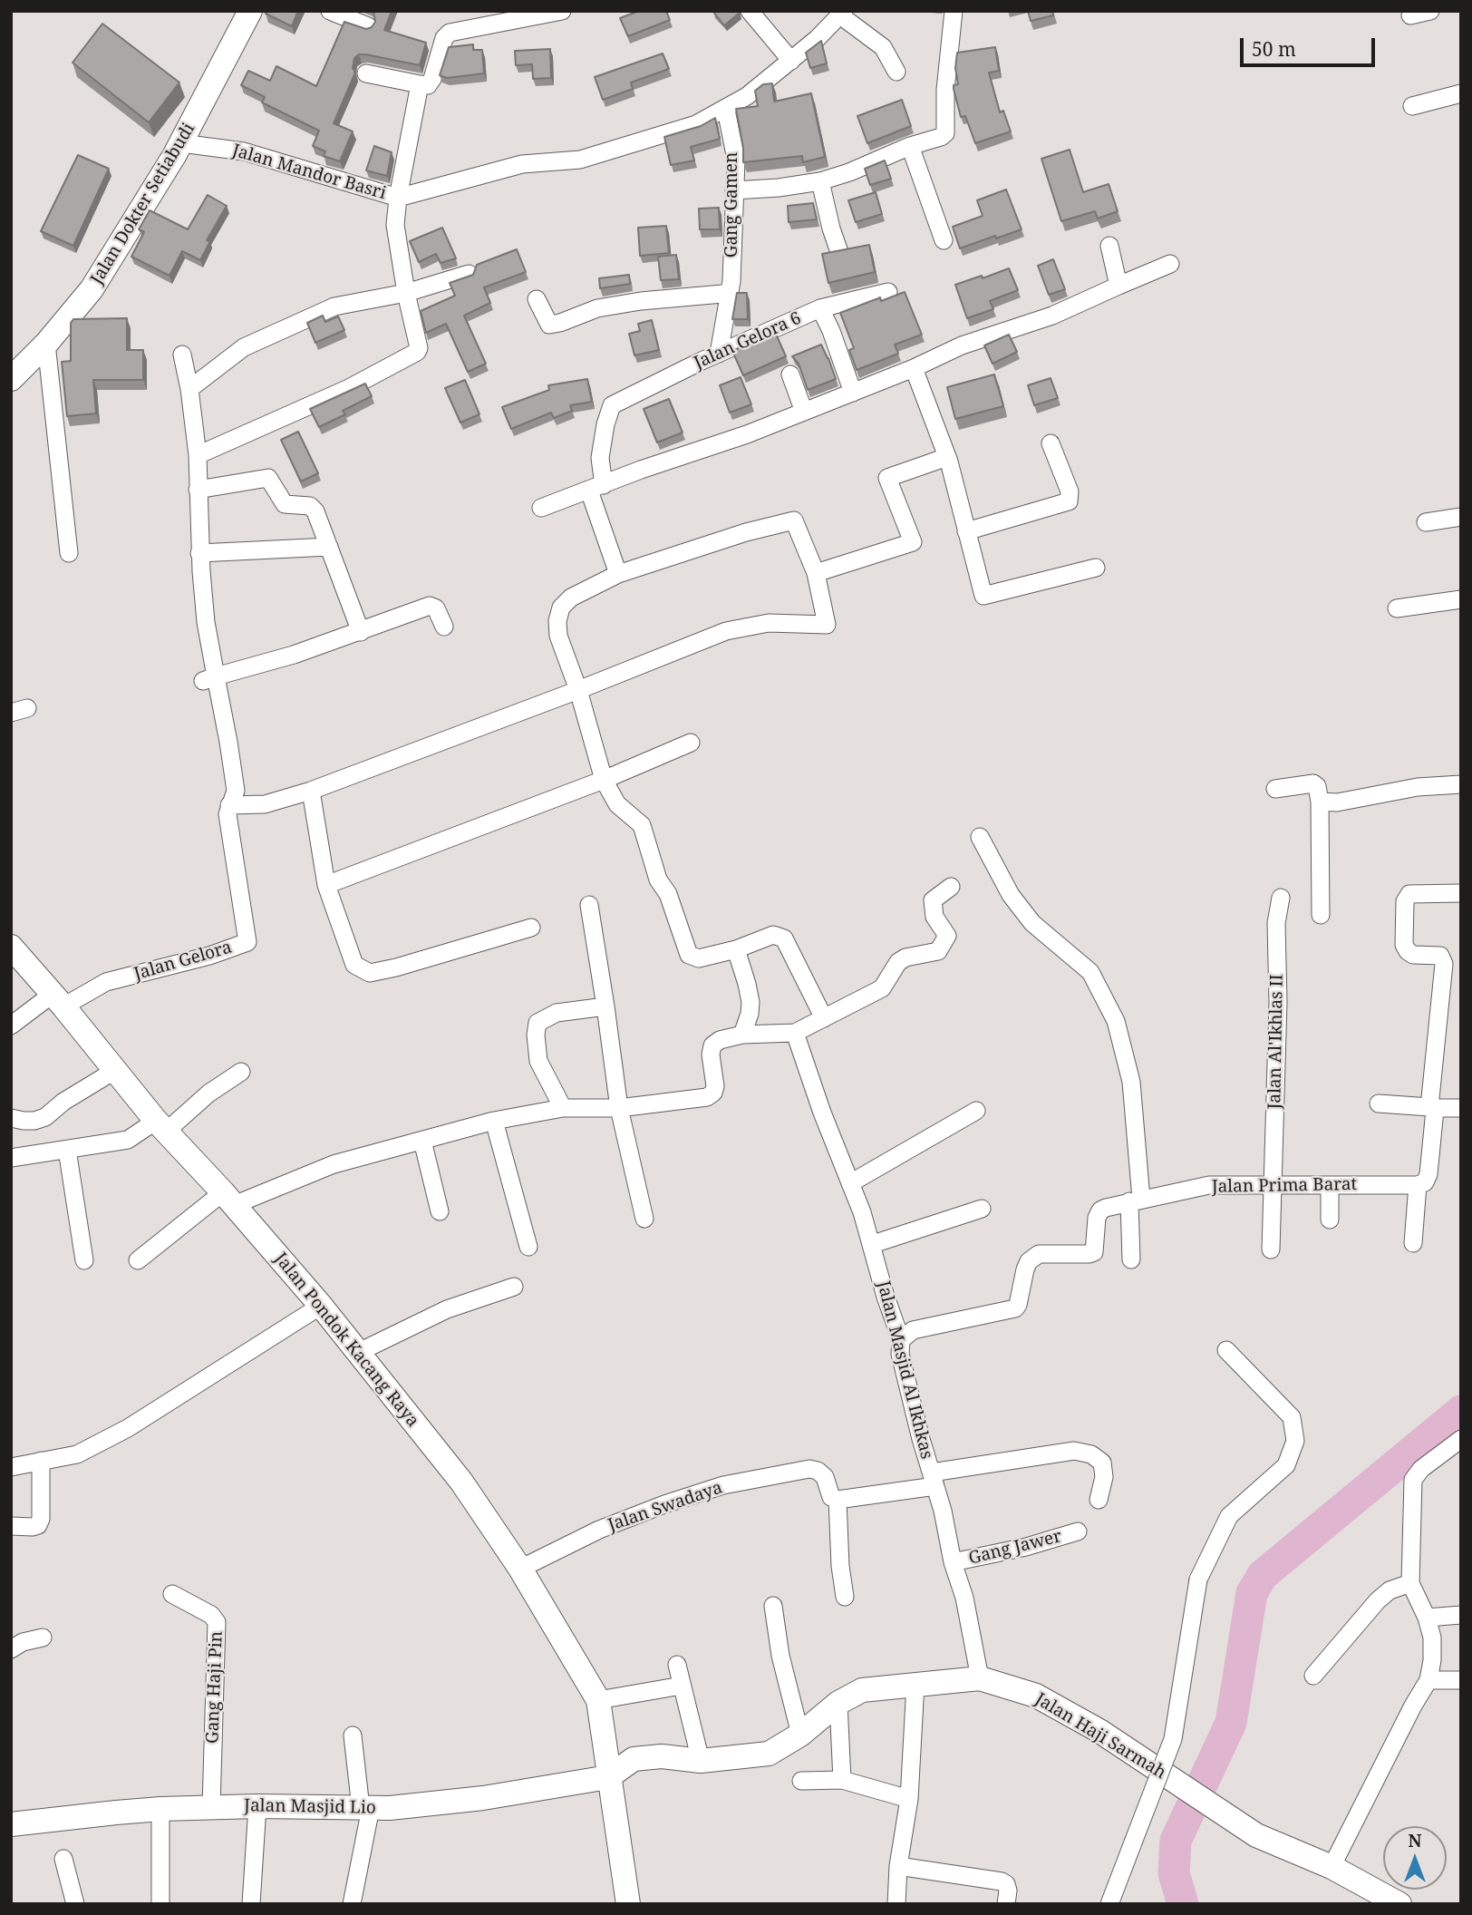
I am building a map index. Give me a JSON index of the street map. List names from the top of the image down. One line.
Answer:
{"streets":{"street":["Jalan Mandor Basri","Jalan Dokter Setiabudi","Gang Gamen","Jalan Gelora 6","Jalan Gelora","Jalan Al'Ikhlas II","Jalan Prima Barat","Jalan Pondok Kacang Raya","Jalan Masjid Al Ikhkas","Jalan Swadaya","Gang Jawer","Gang Haji Pin","Jalan Haji Sarmah","Jalan Masjid Lio"]},"crossings":[["Jalan Mandor Basri","Jalan Dokter Setiabudi"],["Gang Gamen","Jalan Gelora 6"],["Jalan Gelora","Jalan Pondok Kacang Raya"],["Jalan Al'Ikhlas II","Jalan Prima Barat"],["Jalan Prima Barat","Jalan Masjid Al Ikhkas"],["Jalan Pondok Kacang Raya","Jalan Swadaya"],["Jalan Pondok Kacang Raya","Jalan Haji Sarmah"],["Jalan Pondok Kacang Raya","Jalan Masjid Lio"],["Jalan Masjid Al Ikhkas","Gang Jawer"],["Jalan Masjid Al Ikhkas","Jalan Haji Sarmah"],["Gang Haji Pin","Jalan Masjid Lio"],["Jalan Haji Sarmah","Jalan Masjid Lio"]],"scale_bar":"50 m","north":"top"}
